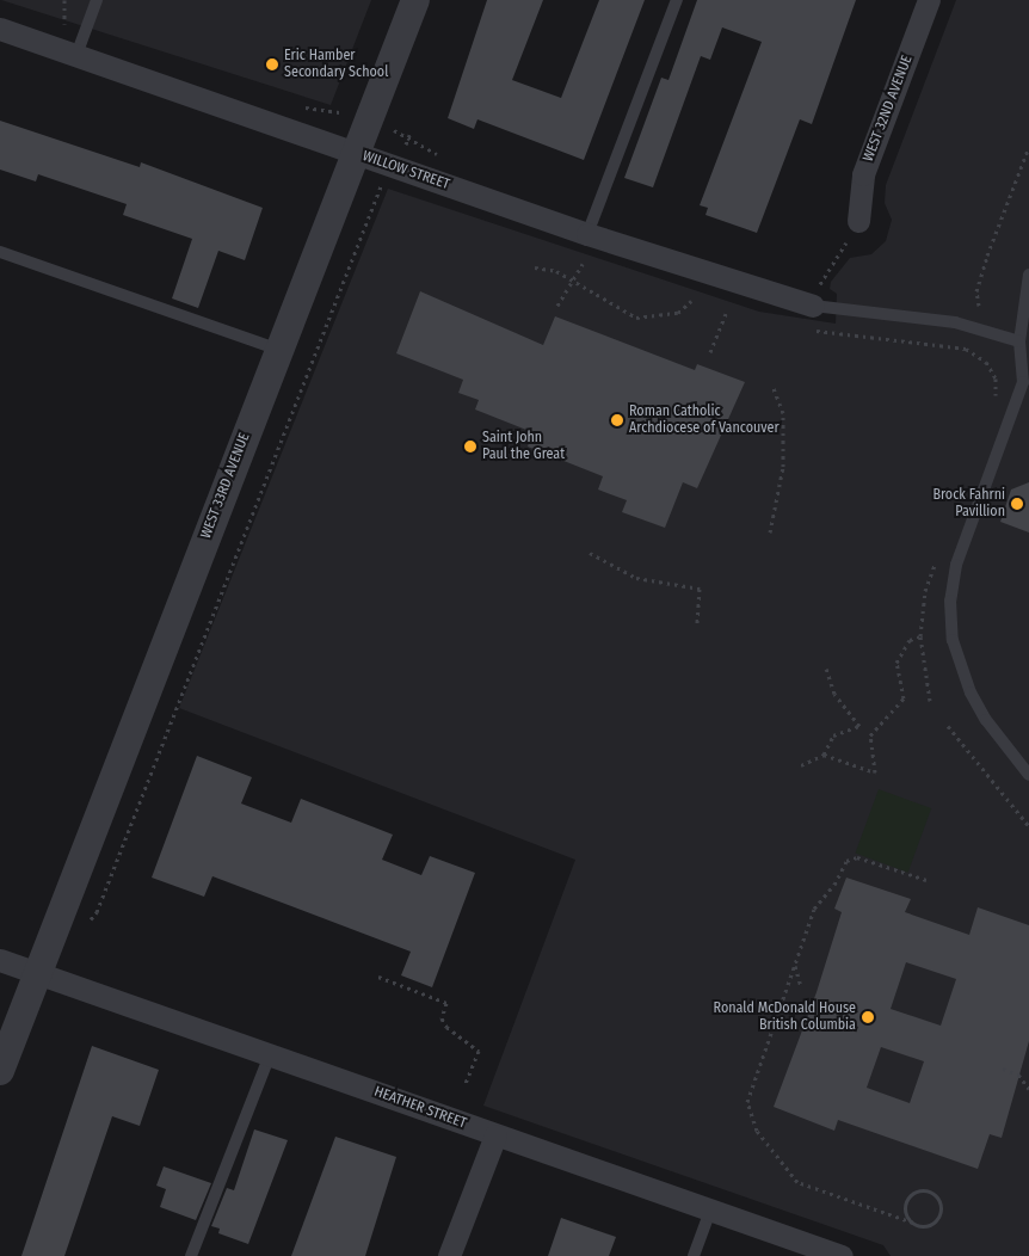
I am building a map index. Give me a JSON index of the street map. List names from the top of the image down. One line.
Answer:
{"streets":{"street":["WEST 32ND AVENUE","WILLOW STREET","WEST 33RD AVENUE","HEATHER STREET"]},"crossings":[["WILLOW STREET","WEST 33RD AVENUE"],["WEST 33RD AVENUE","HEATHER STREET"]],"places":["Eric Hamber Secondary School","Roman Catholic Archdiocese of Vancouver","Saint John Paul the Great","Brock Fahrni Pavillion","Ronald McDonald House British Columbia"]}
